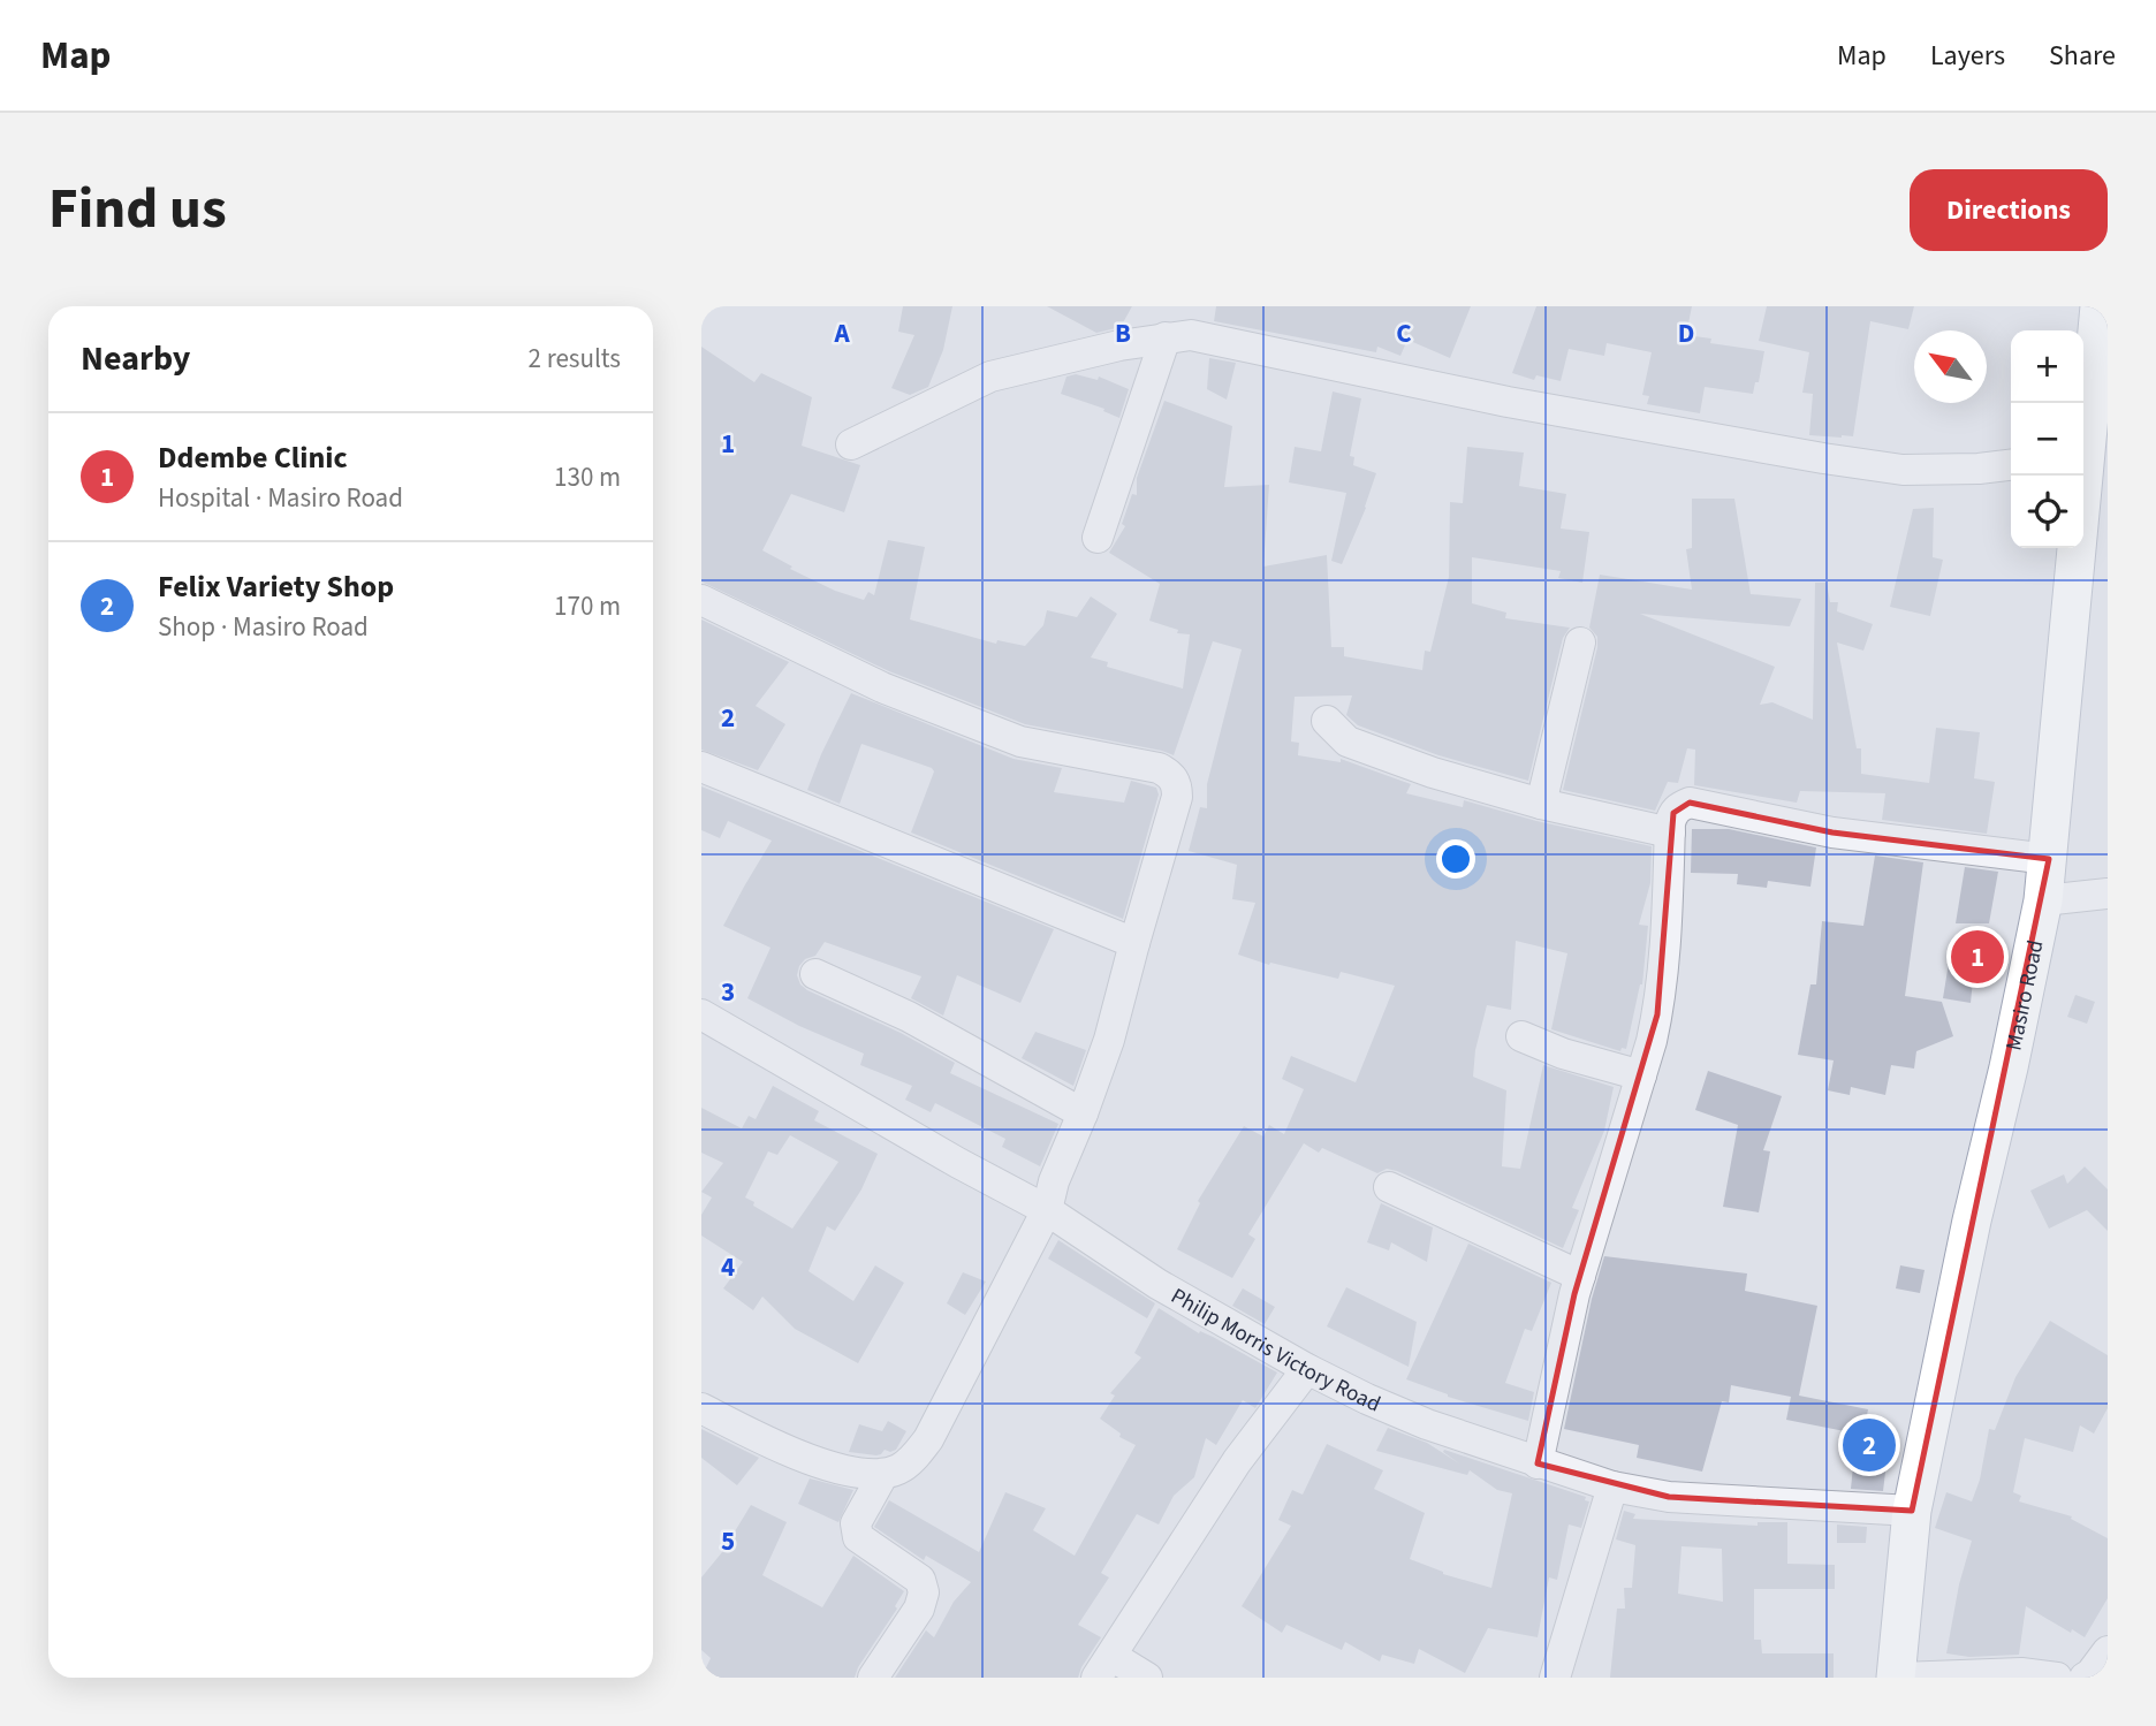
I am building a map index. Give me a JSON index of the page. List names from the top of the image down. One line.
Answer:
{"streets":{"main road":["Masiro Road"],"street":["Philip Morris Victory Road"]},"crossings":[["Masiro Road","Philip Morris Victory Road"]],"north":"top left","page":{"header":"Map","nav":["Map","Layers","Share"],"title":"Find us","buttons":"Directions","heading":["Nearby","2 results"],"map_buttons":["+","−"],"list":[{"mark":"1","name":"Ddembe Clinic","note":"Hospital · Masiro Road","value":"130 m"},{"mark":"2","name":"Felix Variety Shop","note":"Shop · Masiro Road","value":"170 m"}],"pins":["1","2"]},"grid":{"columns":["A","B","C","D"],"rows":["1","2","3","4","5"]}}
